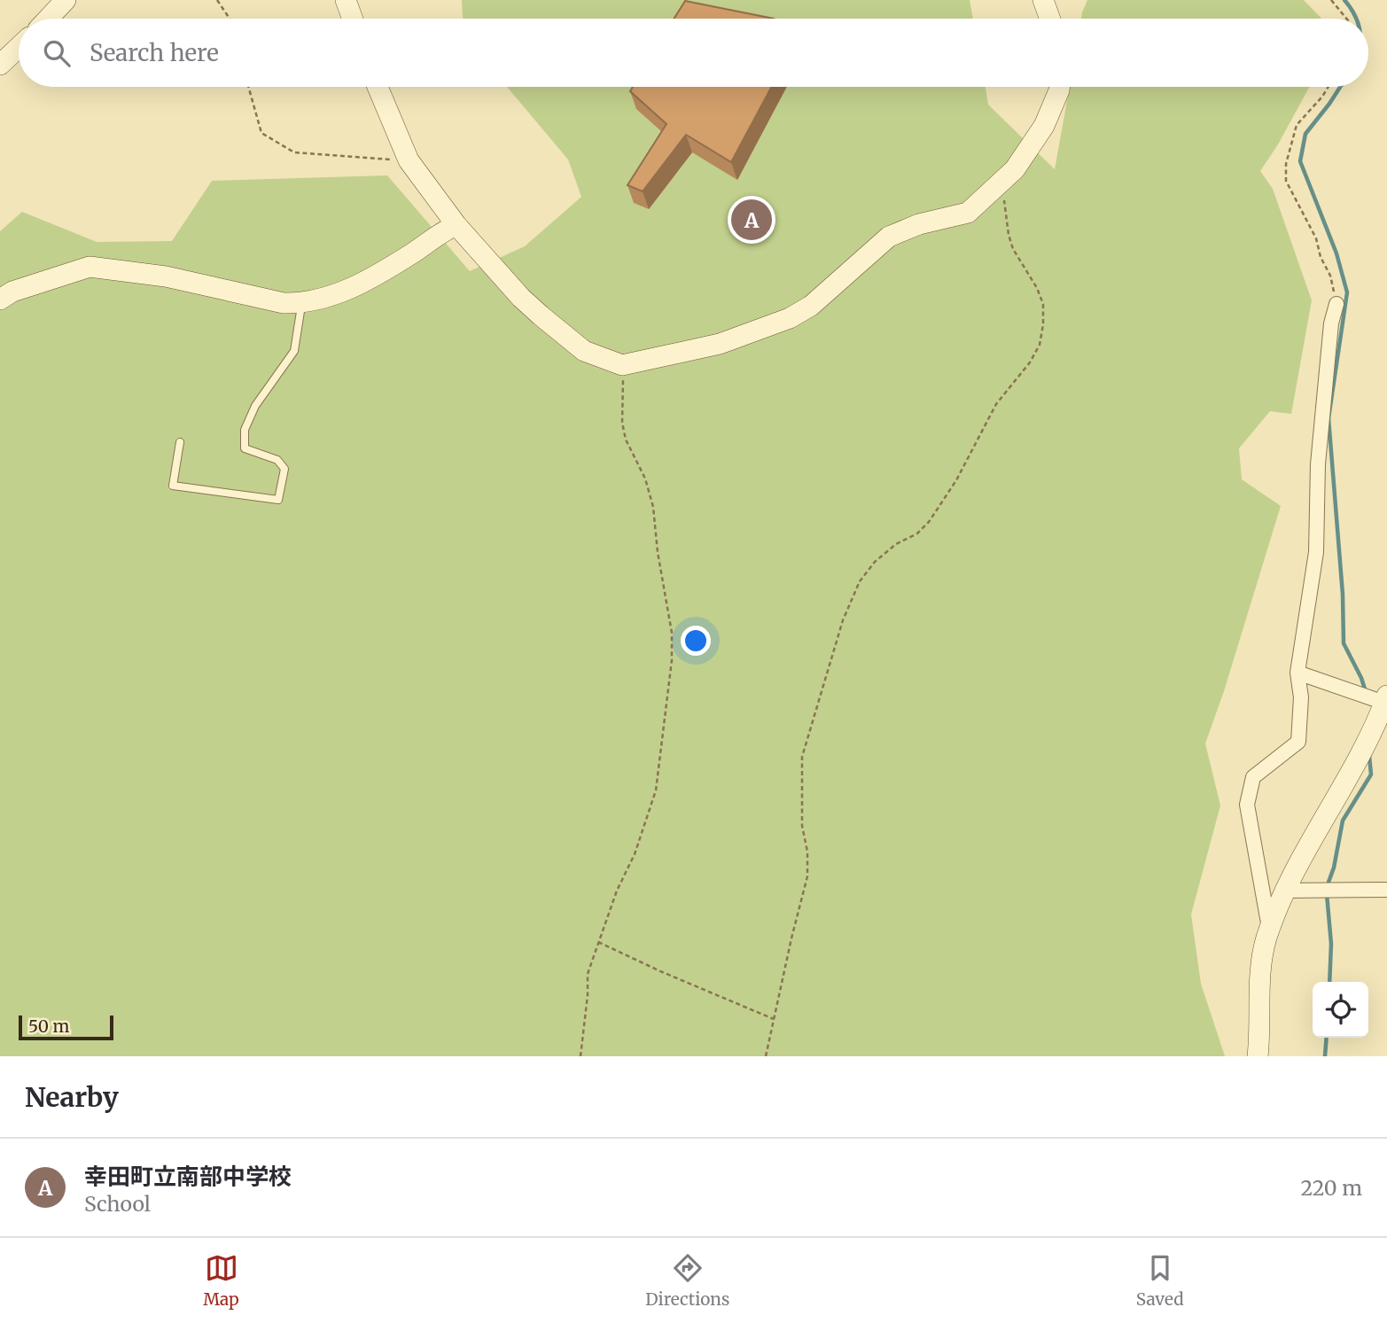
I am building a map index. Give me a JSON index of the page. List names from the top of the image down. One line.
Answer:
{"scale_bar":"50 m","page":{"search":"Search here","pins":"A","scale":"50 m","heading":"Nearby","list":[{"mark":"A","name":"幸田町立南部中学校","note":"School","value":"220 m"}],"nav":["Map","Directions","Saved"]}}
